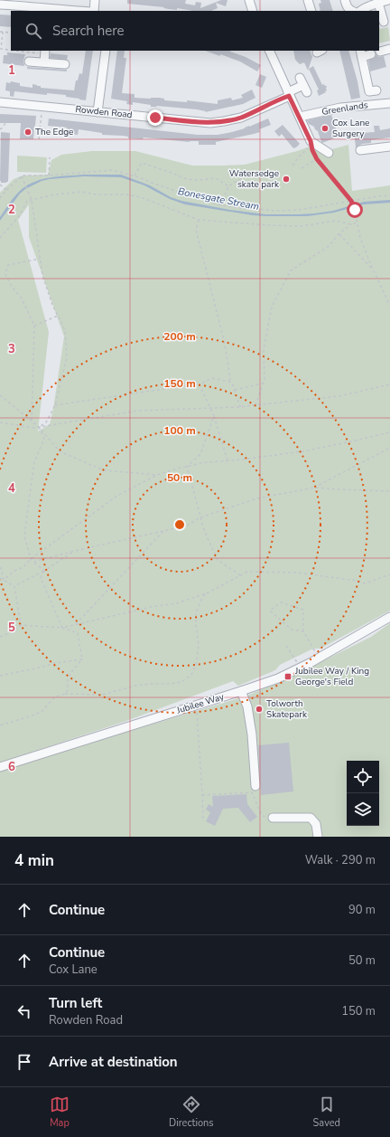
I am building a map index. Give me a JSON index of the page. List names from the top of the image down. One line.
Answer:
{"streets":{"street":["Greenlands","Rowden Road","Jubilee Way"]},"water":["Bonesgate Stream"],"places":{"other":["Cox Lane Surgery","The Edge","Watersedge skate park","Tolworth Skatepark"],"transit":["Jubilee Way / King George's Field"]},"page":{"search":"Search here","heading":["4 min","Walk · 290 m"],"list":[["Continue","90 m"],["Continue","Cox Lane","50 m"],["Turn left","Rowden Road","150 m"],"Arrive at destination"],"nav":["Map","Directions","Saved"]},"grid":{"rows":["1","2","3","4","5","6"]},"rings":["200 m","150 m","100 m","50 m"]}
